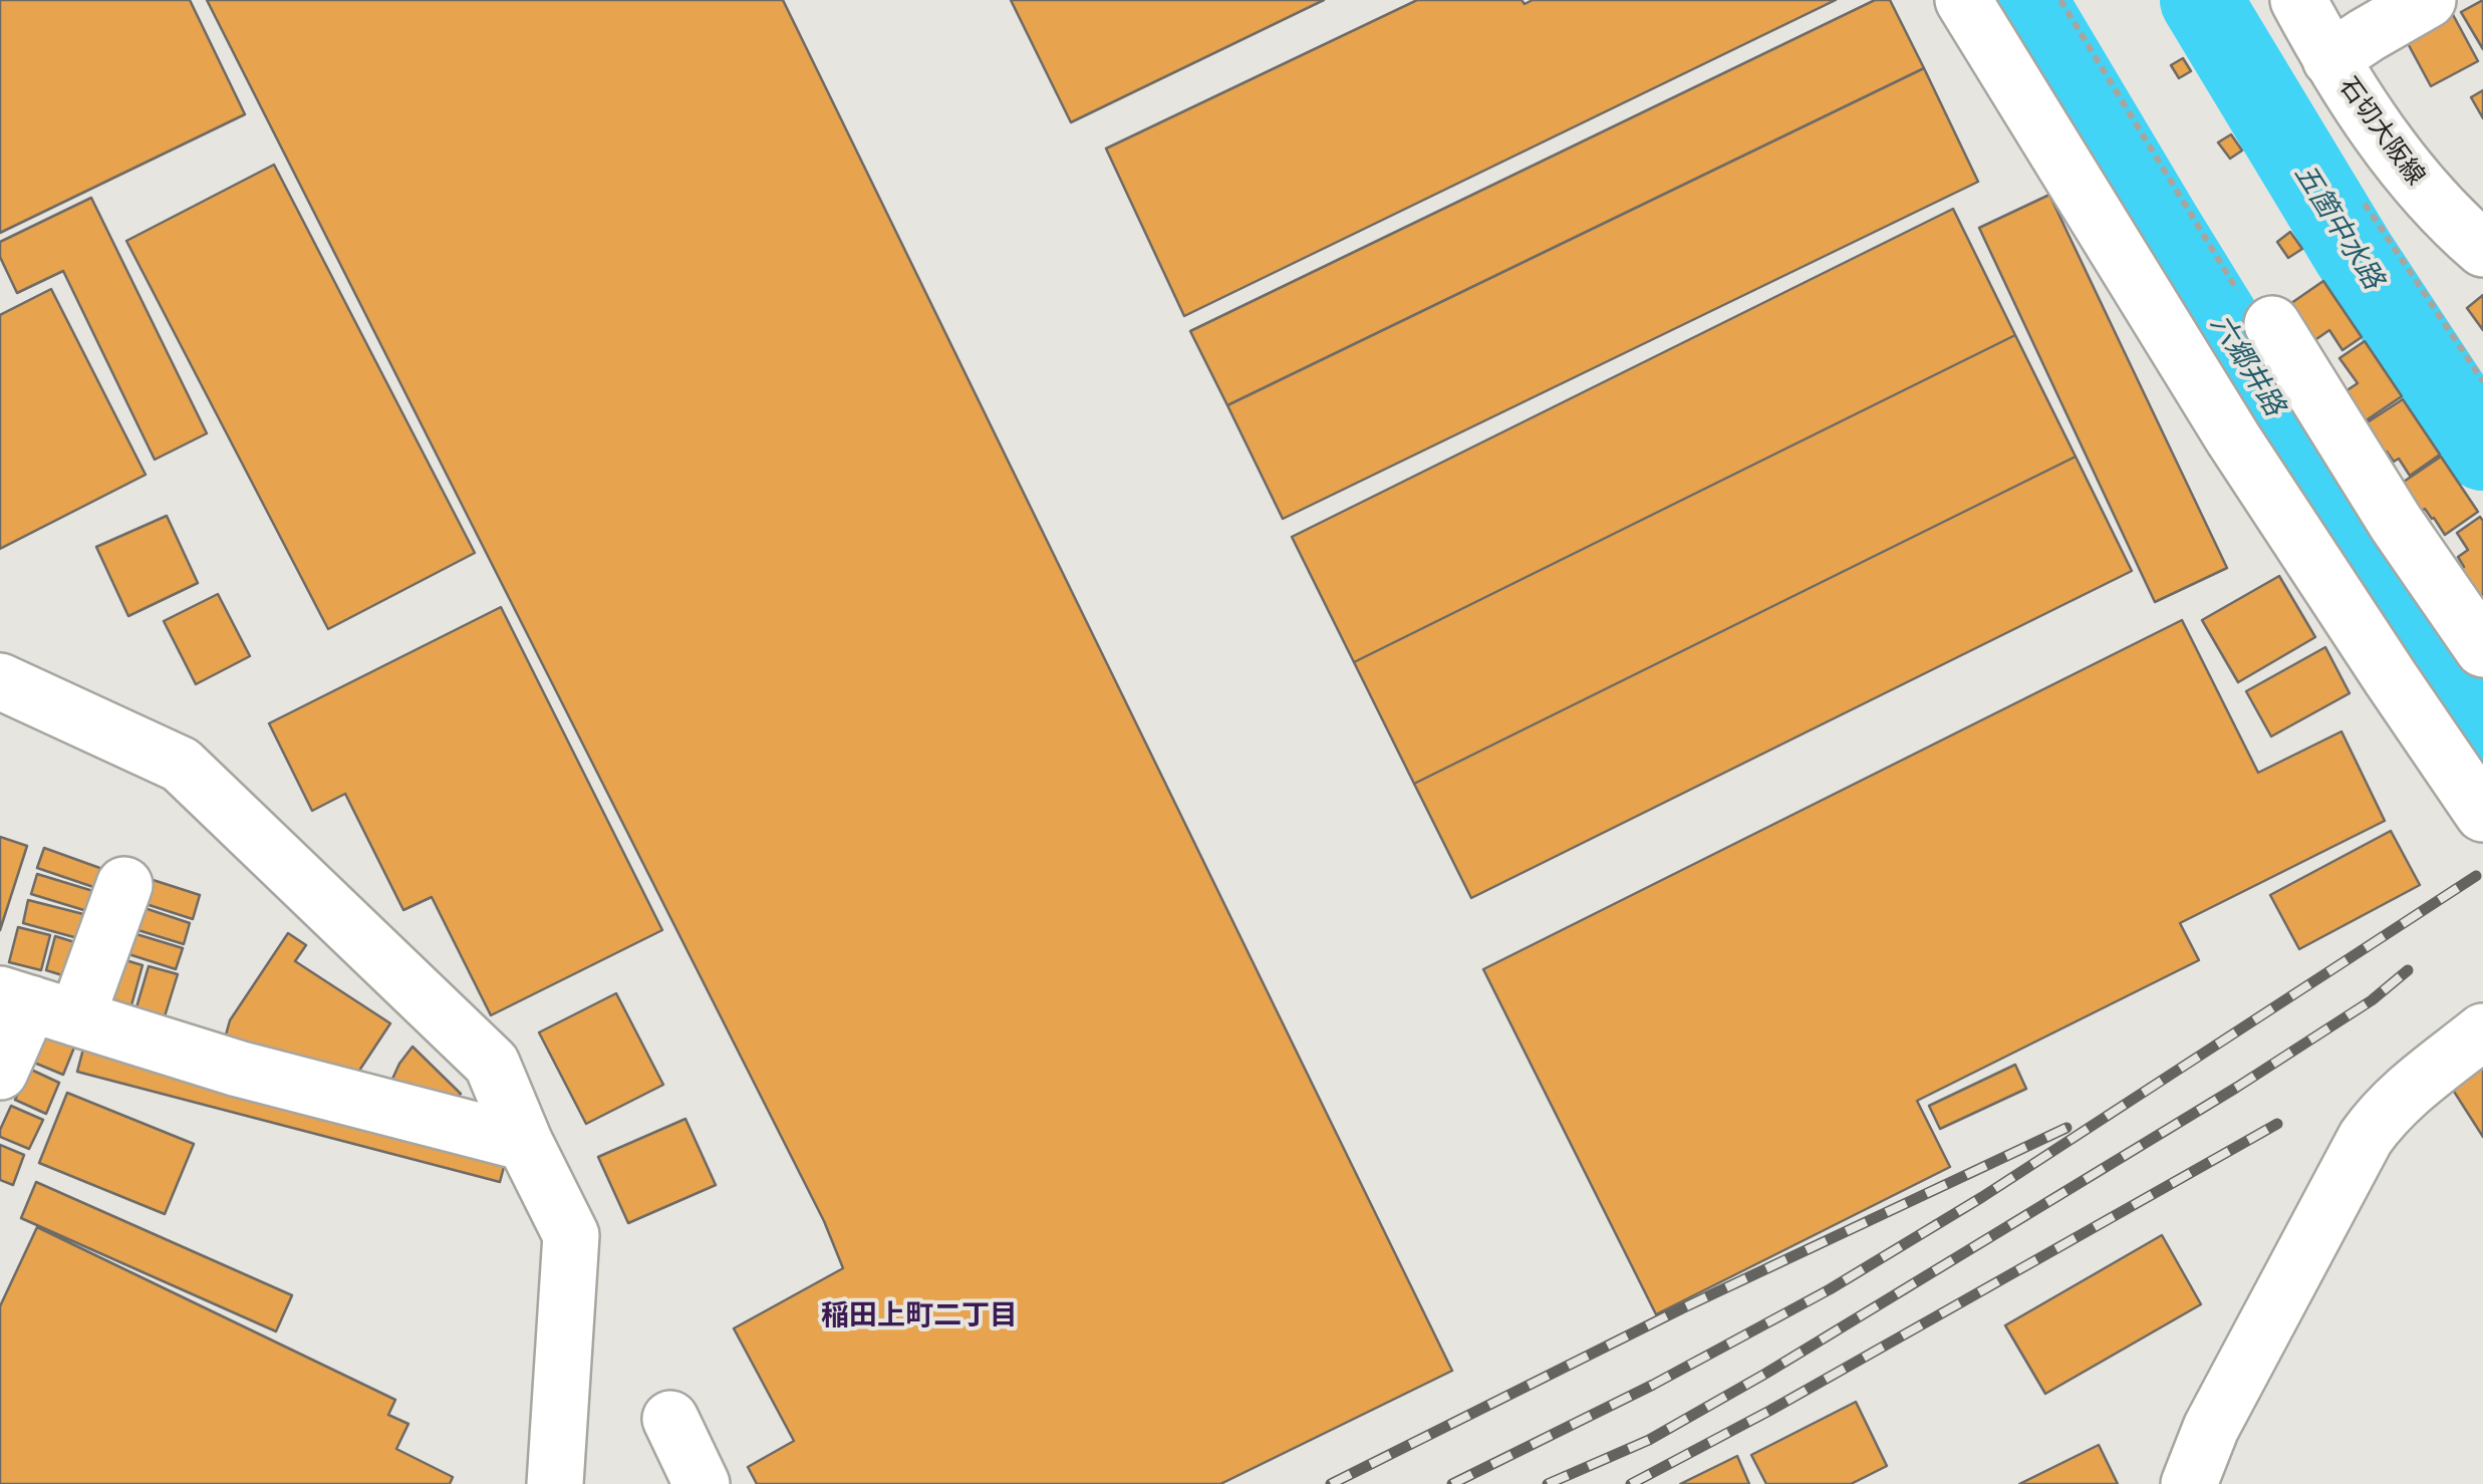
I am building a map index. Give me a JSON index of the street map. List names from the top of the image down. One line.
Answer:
{"streets":{"street":["石切大阪線"]},"districts":["稲田上町二丁目"],"water":["五箇中水路","六郷井路"]}
